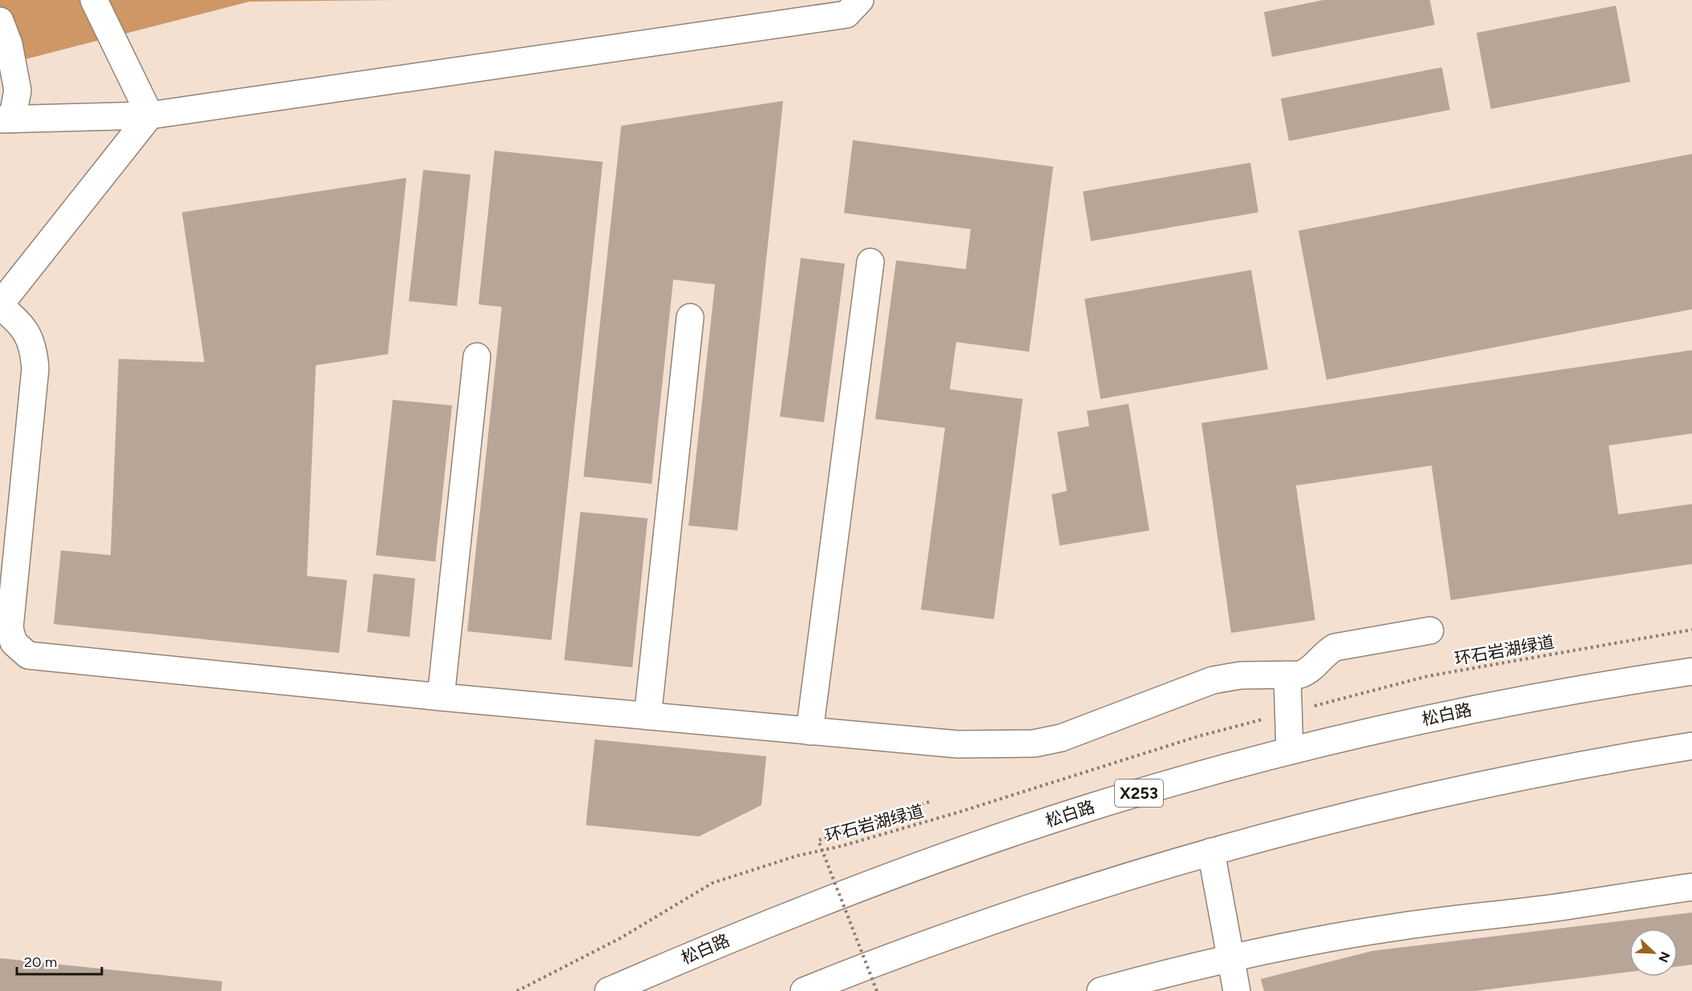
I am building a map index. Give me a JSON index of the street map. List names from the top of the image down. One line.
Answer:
{"streets":{"main road":["松白路","X253"],"path":["环石岩湖绿道"]},"scale_bar":"20 m","north":"bottom right"}
